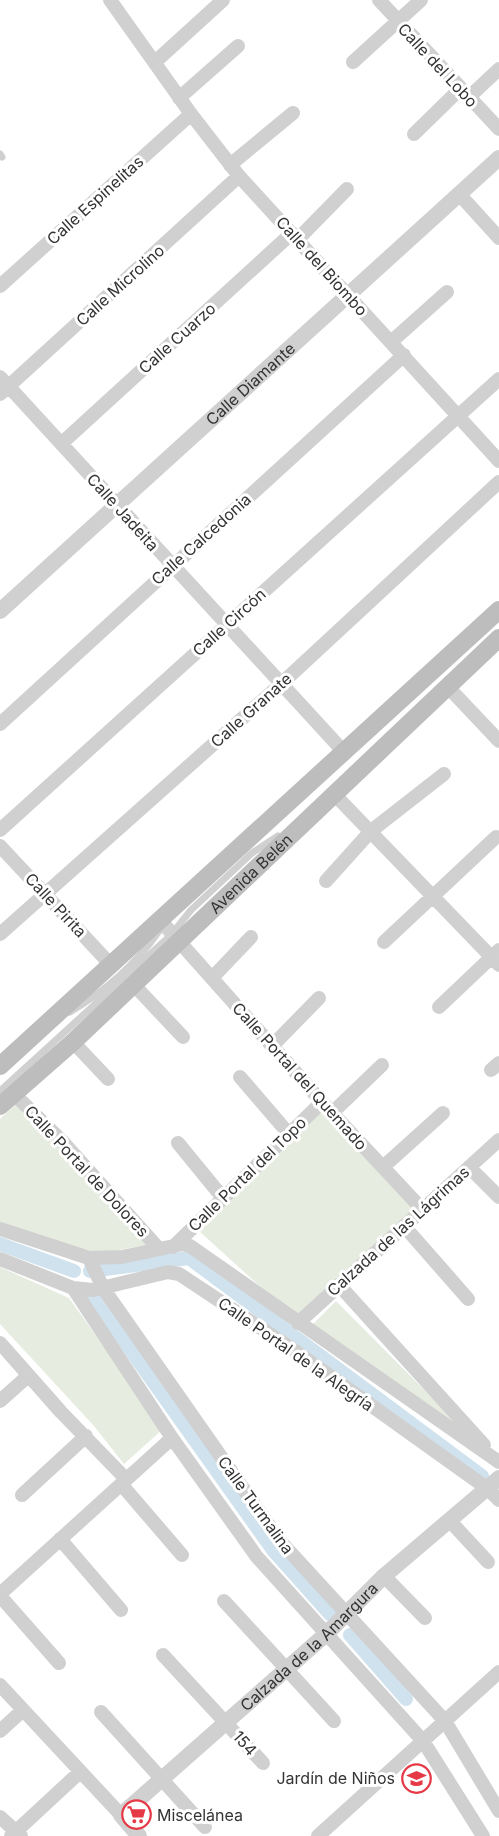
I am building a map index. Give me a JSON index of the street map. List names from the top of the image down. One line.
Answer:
{"streets":{"main road":["Avenida Belén"],"street":["Calle del Lobo","Calle Espinelitas","Calle del Biombo","Calle Microlino","Calle Cuarzo","Calle Diamante","Calle Jadeita","Calle Calcedonia","Calle Circón","Calle Granate","Calle Pirita","Calle Portal del Quemado","Calle Portal de Dolores","Calle Portal del Topo","Calzada de las Lágrimas","Calle Portal de la Alegría","Calle Turmalina","Calzada de la Amargura","154"]},"crossings":[["Calle Espinelitas","Calle del Biombo"],["Calle del Biombo","Calle Microlino"],["Calle del Biombo","Calle Cuarzo"],["Calle del Biombo","Calle Diamante"],["Calle del Biombo","Calle Calcedonia"],["Calle del Biombo","Calle Circón"],["Calle Microlino","Calle Jadeita"],["Calle Cuarzo","Calle Jadeita"],["Calle Diamante","Calle Jadeita"],["Calle Jadeita","Calle Calcedonia"],["Calle Jadeita","Calle Circón"],["Calle Jadeita","Calle Granate"],["Calle Jadeita","Avenida Belén"],["Calle Granate","Calle Pirita"],["Avenida Belén","Calle Pirita"],["Avenida Belén","Calle Portal del Quemado"],["Avenida Belén","Calle Portal de Dolores"],["Calle Portal del Quemado","Calle Portal del Topo"],["Calle Portal del Quemado","Calzada de las Lágrimas"],["Calle Portal de Dolores","Calle Portal del Topo"],["Calle Portal de Dolores","Calle Portal de la Alegría"],["Calle Portal del Topo","Calle Portal de la Alegría"],["Calzada de las Lágrimas","Calle Portal de la Alegría"],["Calle Portal de la Alegría","Calle Turmalina"],["Calle Portal de la Alegría","Calzada de la Amargura"],["Calle Turmalina","Calzada de la Amargura"],["Calzada de la Amargura","154"]],"places":{"school or university":["Jardín de Niños"],"supermarket":["Miscelánea"]}}
